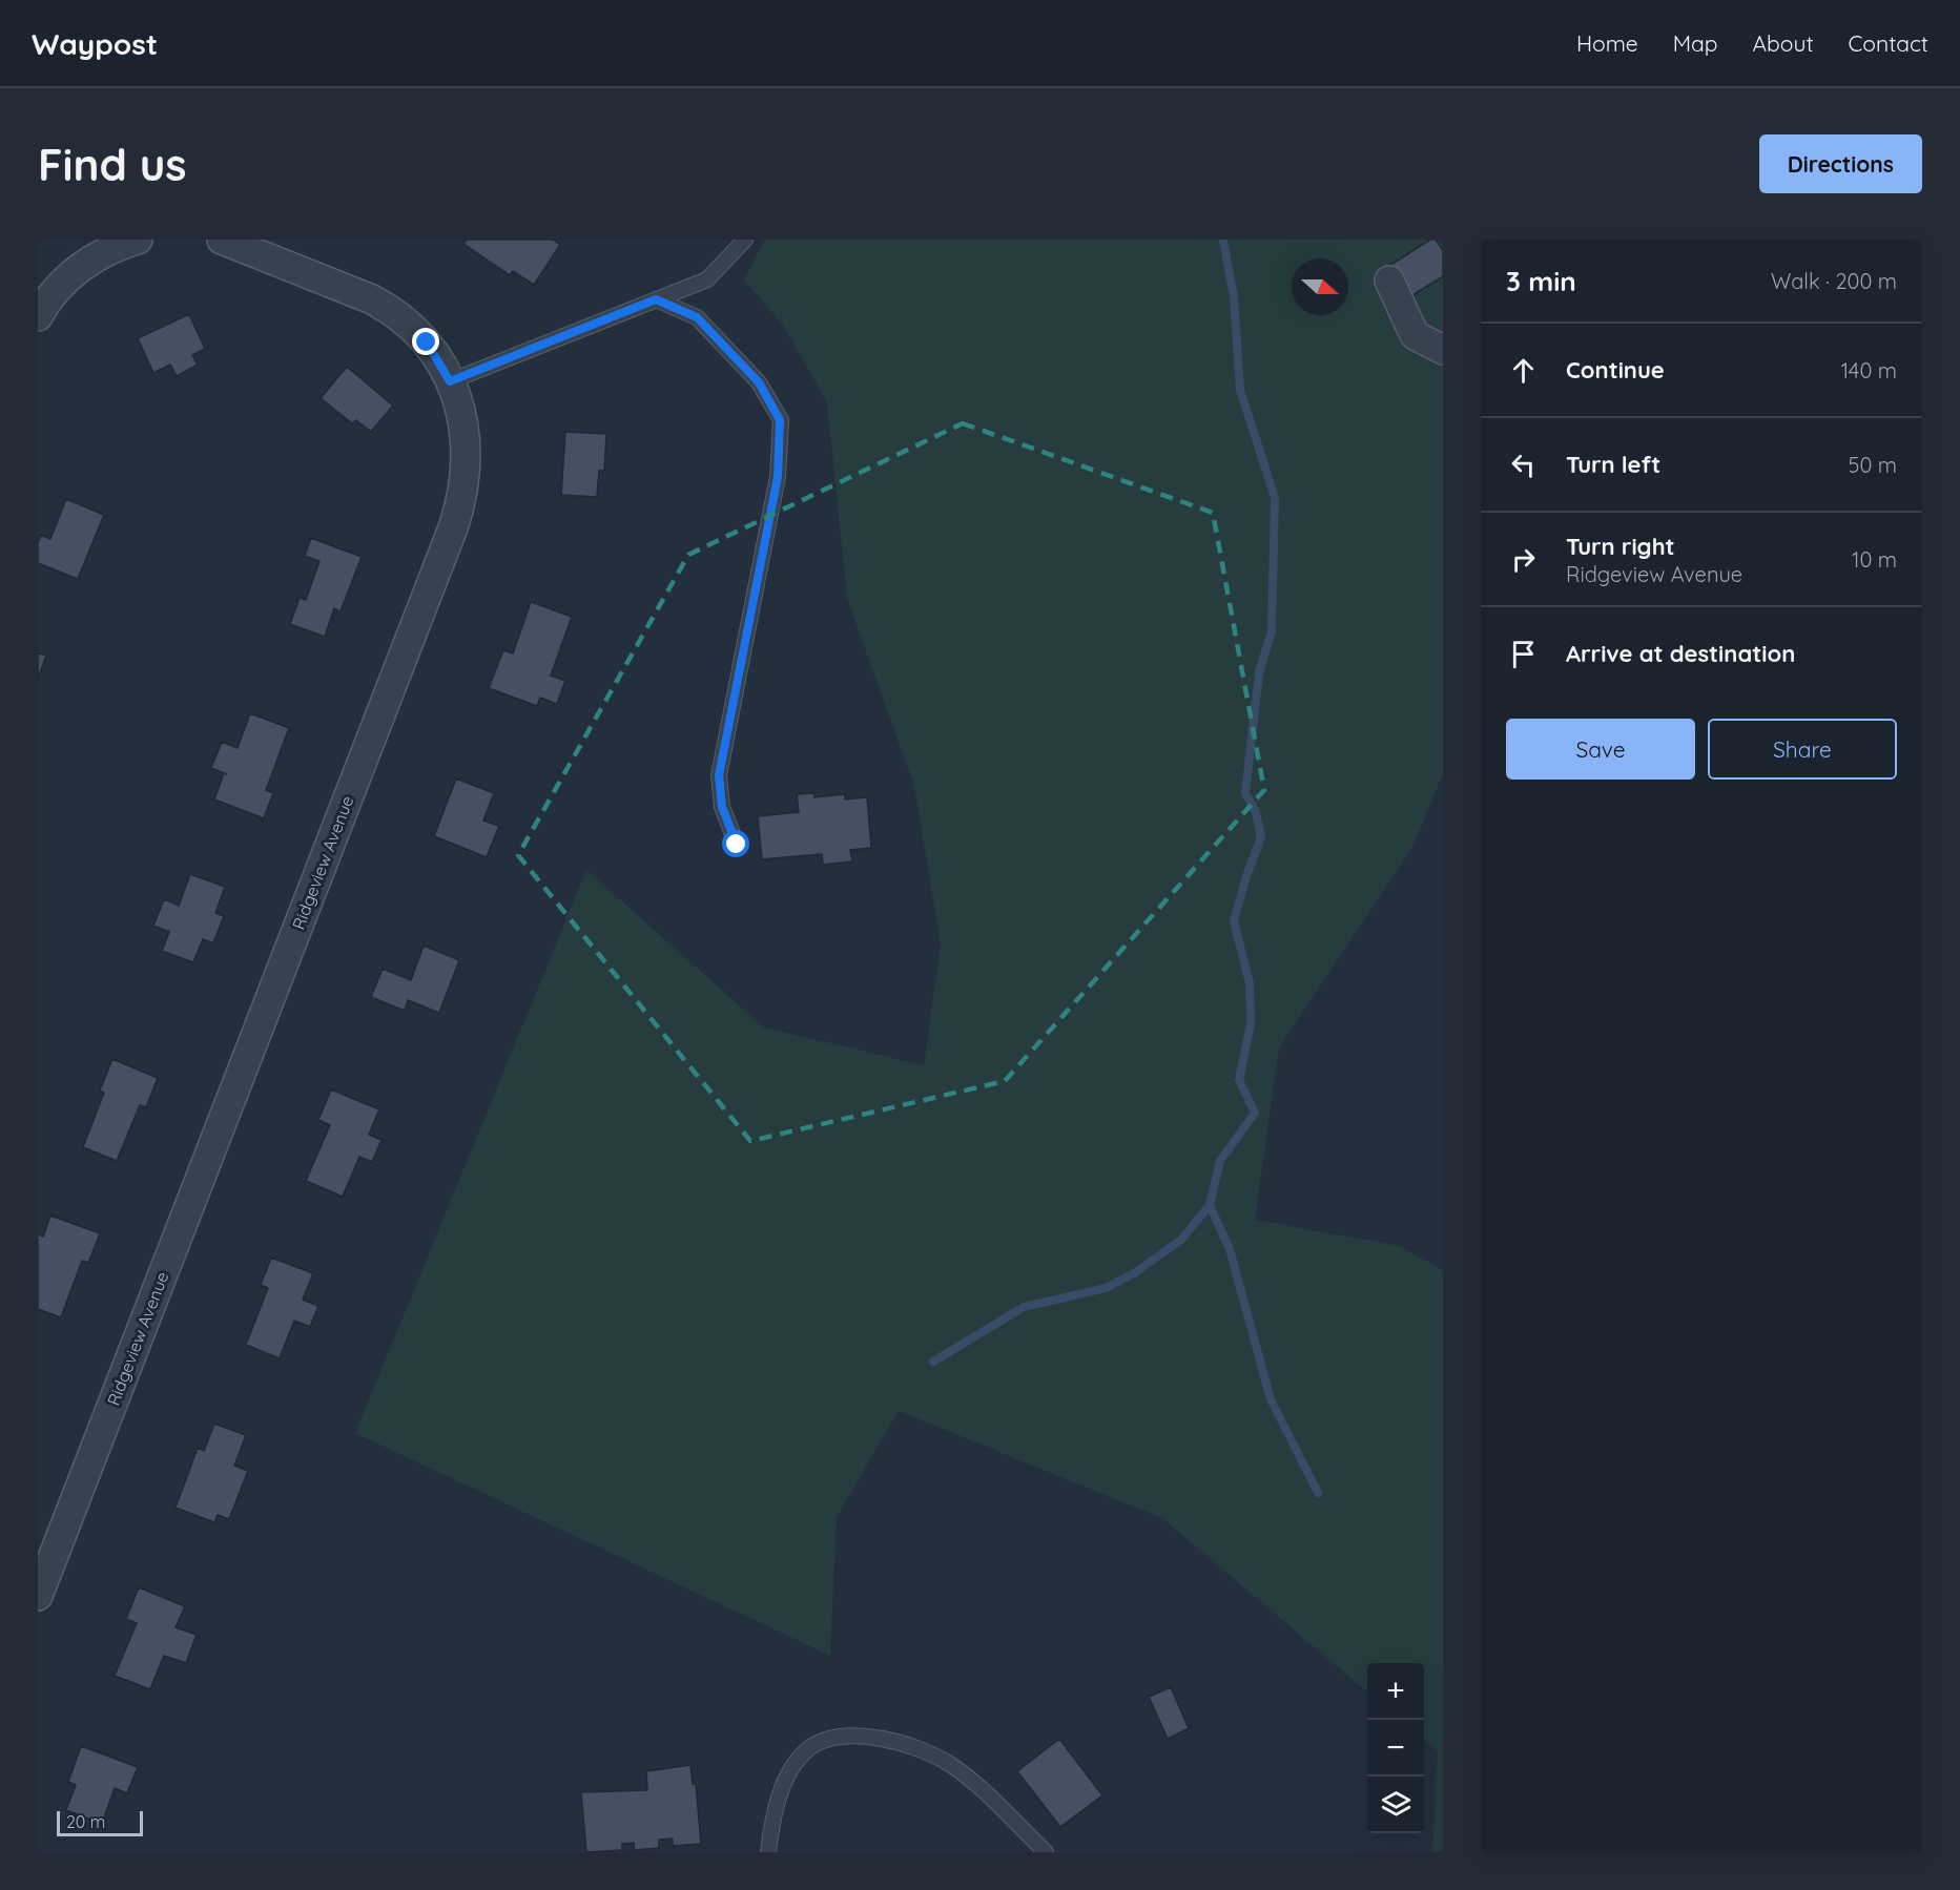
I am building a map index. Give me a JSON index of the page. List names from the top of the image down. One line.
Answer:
{"streets":{"street":["Ridgeview Avenue"]},"scale_bar":"20 m","north":"right","page":{"header":"Waypost","nav":["Home","Map","About","Contact"],"buttons":["Directions",["Save","Share"]],"title":"Find us","heading":["3 min","Walk · 200 m"],"list":[["Continue","140 m"],["Turn left","50 m"],["Turn right","Ridgeview Avenue","10 m"],"Arrive at destination"],"map_buttons":["+","−"],"scale":"20 m"}}
